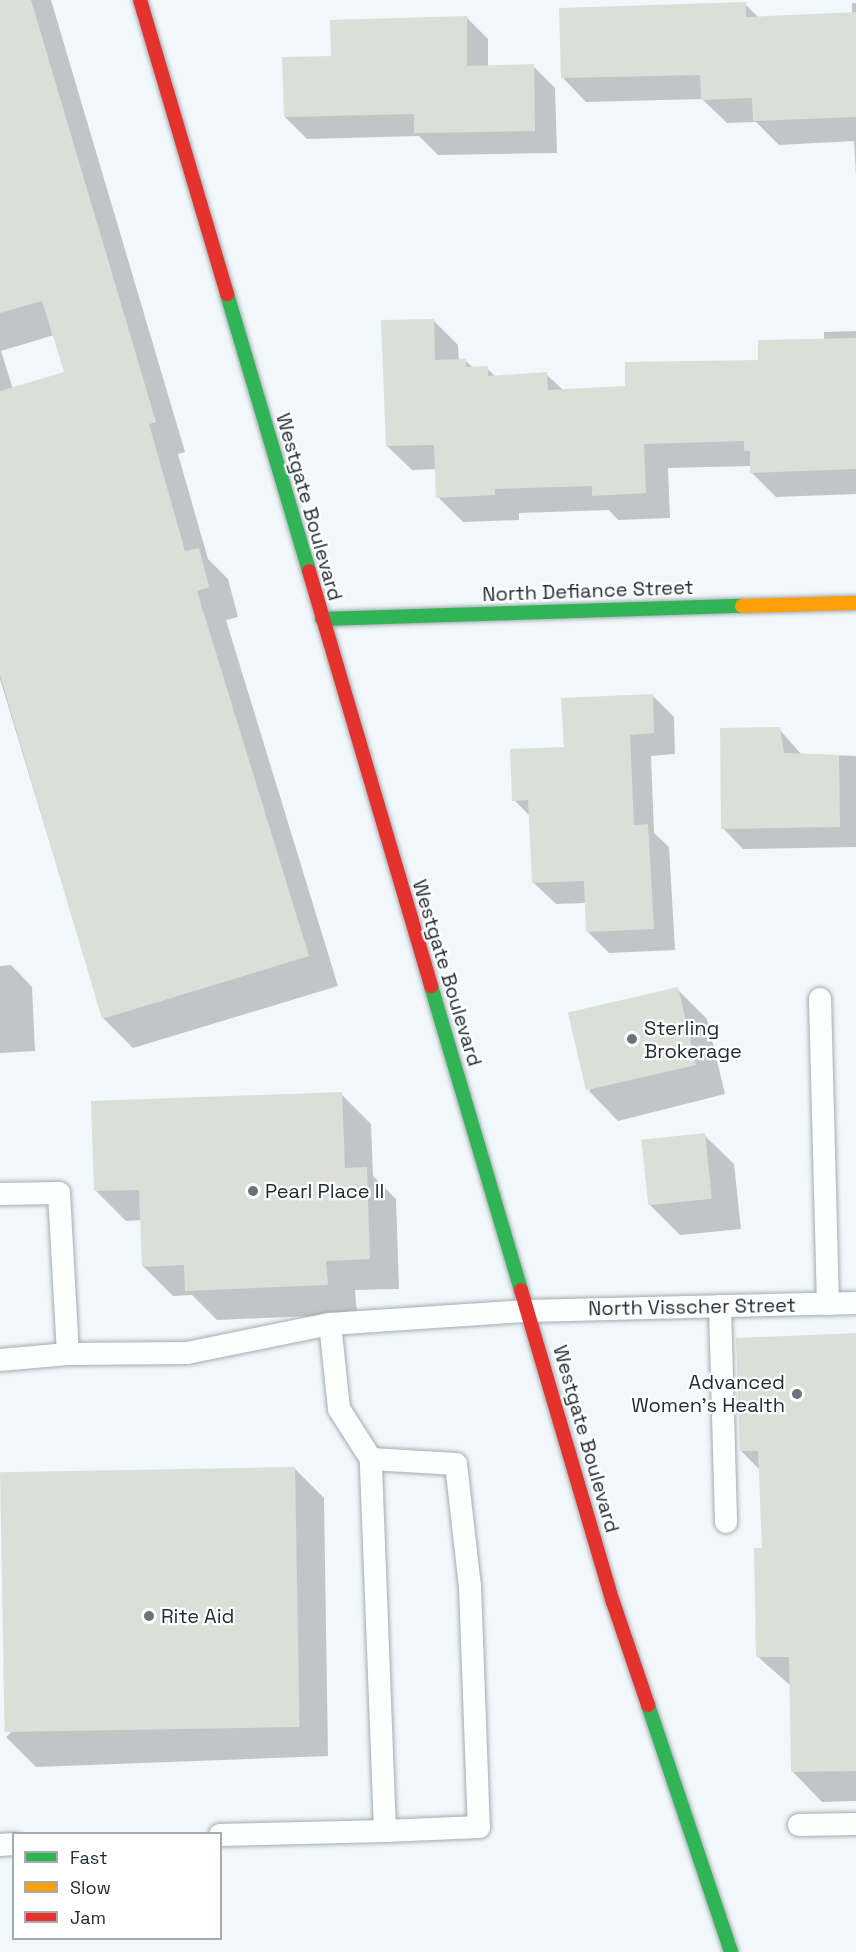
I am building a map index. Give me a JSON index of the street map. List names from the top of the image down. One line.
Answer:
{"streets":{"street":["Westgate Boulevard","North Defiance Street"],"lane":["North Visscher Street"]},"crossings":[["Westgate Boulevard","North Defiance Street"],["Westgate Boulevard","North Visscher Street"]],"places":["Sterling Brokerage","Pearl Place II","Advanced Women's Health","Rite Aid"],"legend":["Fast","Slow","Jam"]}
